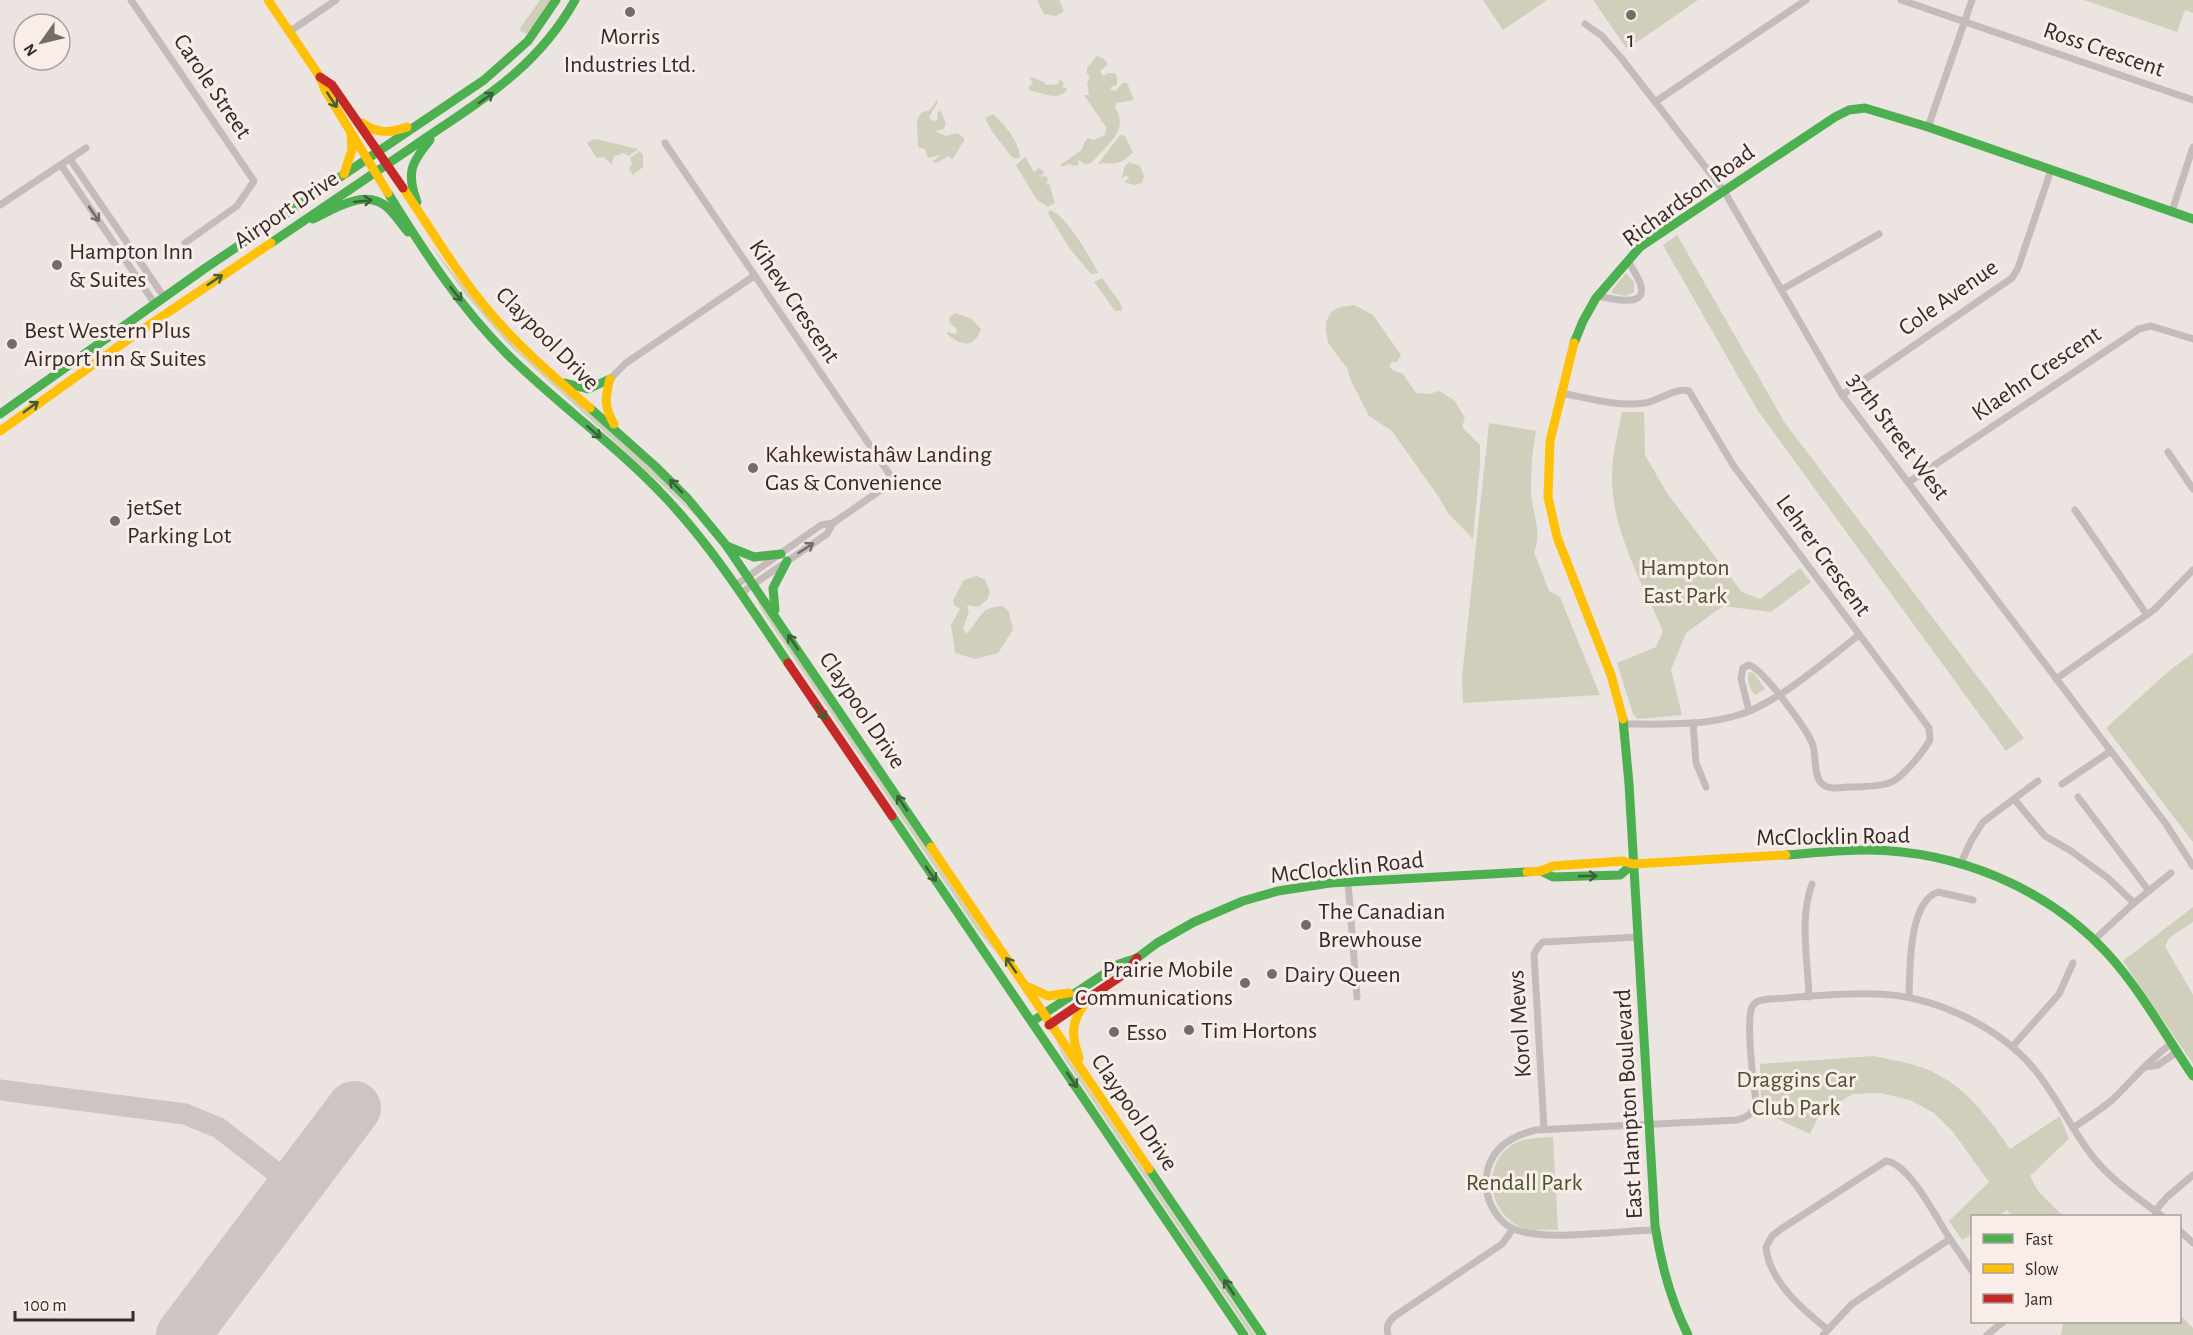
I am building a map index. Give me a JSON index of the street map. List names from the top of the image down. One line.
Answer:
{"streets":{"main road":["Richardson Road","Airport Drive","Claypool Drive","McClocklin Road","East Hampton Boulevard"],"street":["Ross Crescent","Carole Street","Cole Avenue","Kihew Crescent","Klaehn Crescent","37th Street West","Lehrer Crescent","Korol Mews"]},"crossings":[["Richardson Road","Cole Avenue"],["Richardson Road","37th Street West"],["Richardson Road","Lehrer Crescent"],["Richardson Road","McClocklin Road"],["Richardson Road","East Hampton Boulevard"],["Airport Drive","Claypool Drive"],["Cole Avenue","37th Street West"],["Claypool Drive","McClocklin Road"],["Klaehn Crescent","37th Street West"],["McClocklin Road","East Hampton Boulevard"],["Korol Mews","East Hampton Boulevard"]],"parks":["Hampton East Park","Draggins Car Club Park","Rendall Park"],"places":["Morris Industries Ltd.","1","Hampton Inn & Suites","Best Western Plus Airport Inn & Suites","Kahkewistahâw Landing Gas & Convenience","jetSet Parking Lot","The Canadian Brewhouse","Dairy Queen","Prairie Mobile Communications","Tim Hortons","Esso"],"legend":["Fast","Slow","Jam"],"scale_bar":"100 m","north":"bottom left"}
